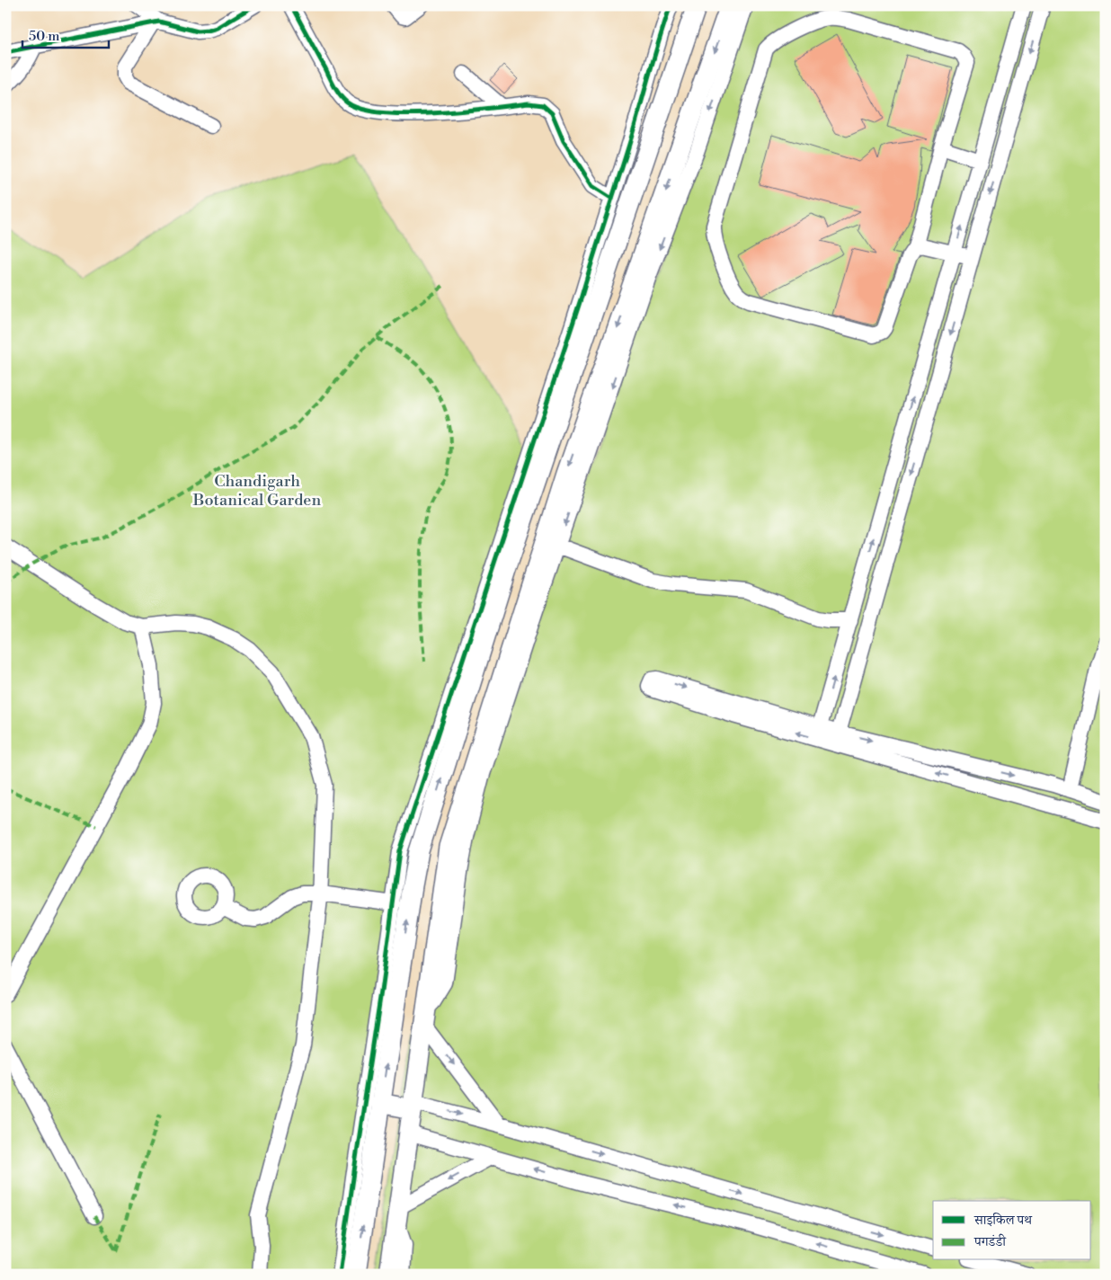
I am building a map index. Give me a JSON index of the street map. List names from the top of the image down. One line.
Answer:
{"parks":["Chandigarh Botanical Garden"],"legend":["साइकिल पथ","पगडंडी"],"scale_bar":"50 m"}
